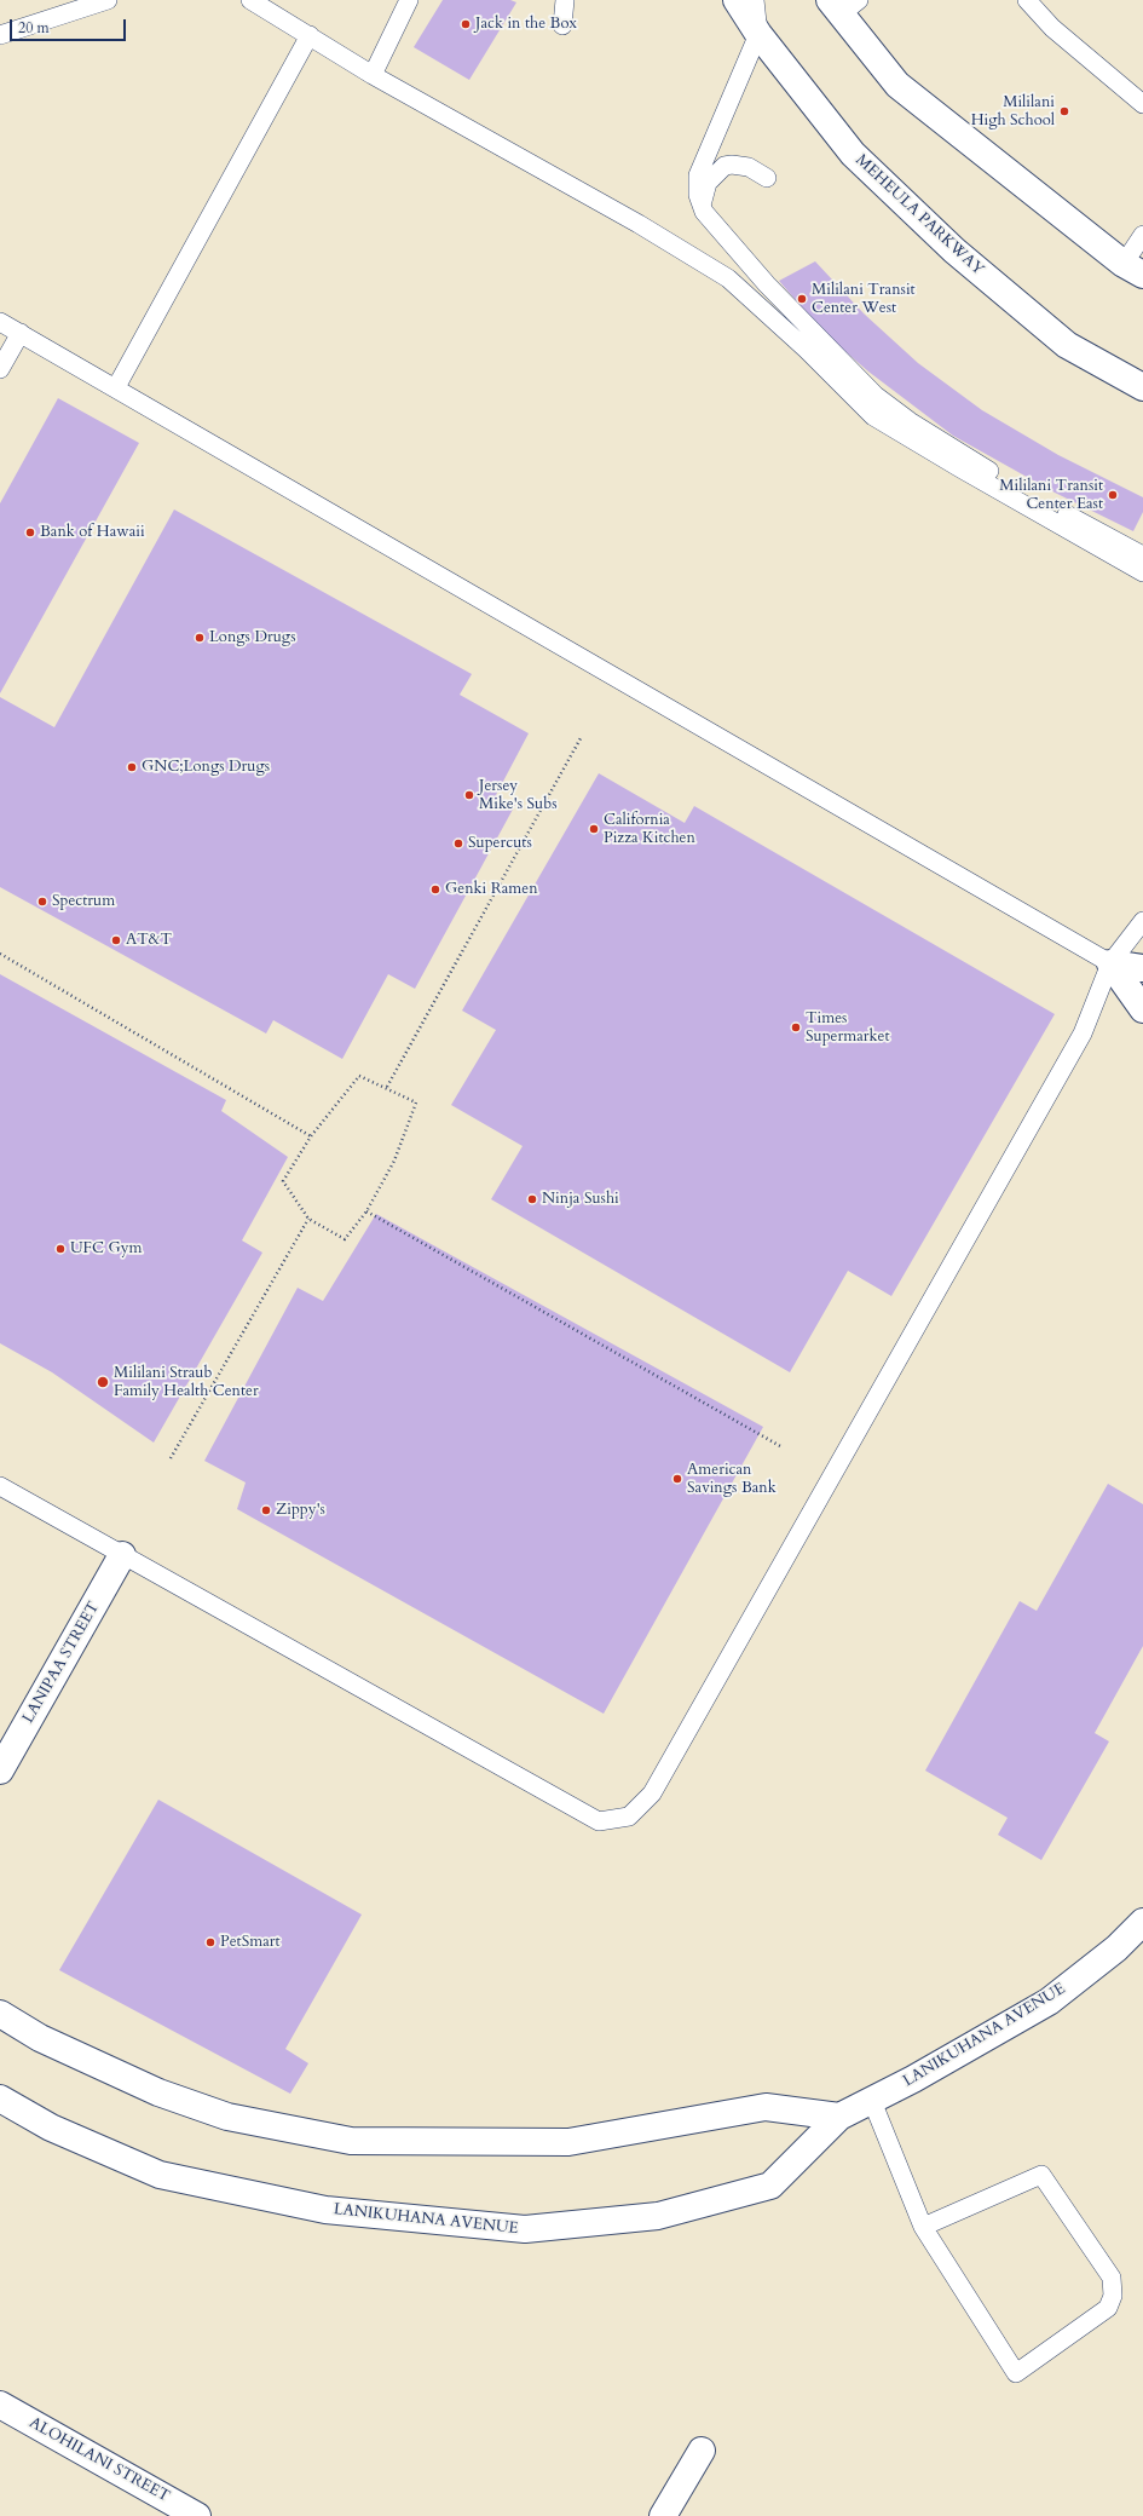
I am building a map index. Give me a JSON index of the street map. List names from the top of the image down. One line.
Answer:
{"streets":{"main road":["MEHEULA PARKWAY","LANIPAA STREET","LANIKUHANA AVENUE","ALOHILANI STREET"]},"places":["Jack in the Box","Mililani High School","Mililani Transit Center West","Mililani Transit Center East","Bank of Hawaii","Longs Drugs","GNC;Longs Drugs","Jersey Mike's Subs","California Pizza Kitchen","Supercuts","Genki Ramen","Spectrum","AT&T","Times Supermarket","Ninja Sushi","UFC Gym","Mililani Straub Family Health Center","American Savings Bank","Zippy's","PetSmart"],"scale_bar":"20 m"}
